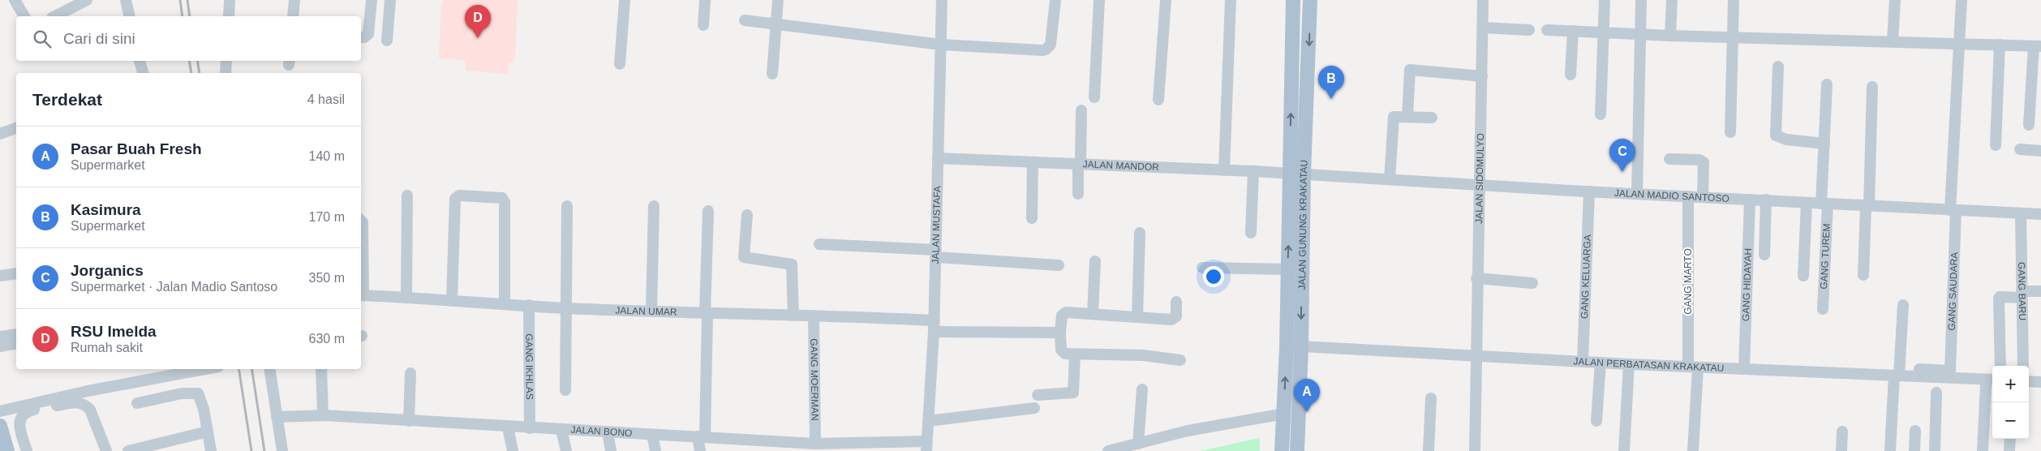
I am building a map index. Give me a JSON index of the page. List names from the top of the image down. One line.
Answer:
{"streets":{"main road":["JALAN GUNUNG KRAKATAU"],"street":["JALAN MANDOR","JALAN SIDOMULYO","JALAN MADIO SANTOSO","JALAN MUSTAFA","GANG TUREM","GANG KELUARGA","GANG MARTO","GANG HIDAYAH","GANG SAUDARA","GANG BARU","JALAN UMAR","JALAN PERBATASAN KRAKATAU","GANG IKHLAS","GANG MOERMAN","JALAN BONO"]},"crossings":[["JALAN MANDOR","JALAN MADIO SANTOSO"],["JALAN MANDOR","JALAN MUSTAFA"],["JALAN MANDOR","JALAN GUNUNG KRAKATAU"],["JALAN SIDOMULYO","JALAN MADIO SANTOSO"],["JALAN SIDOMULYO","JALAN PERBATASAN KRAKATAU"],["JALAN MADIO SANTOSO","JALAN GUNUNG KRAKATAU"],["JALAN MADIO SANTOSO","GANG TUREM"],["JALAN MADIO SANTOSO","GANG KELUARGA"],["JALAN MADIO SANTOSO","GANG MARTO"],["JALAN MADIO SANTOSO","GANG HIDAYAH"],["JALAN MADIO SANTOSO","GANG SAUDARA"],["JALAN MADIO SANTOSO","GANG BARU"],["JALAN MUSTAFA","JALAN UMAR"],["JALAN MUSTAFA","JALAN BONO"],["JALAN GUNUNG KRAKATAU","JALAN PERBATASAN KRAKATAU"],["GANG KELUARGA","JALAN PERBATASAN KRAKATAU"],["GANG MARTO","JALAN PERBATASAN KRAKATAU"],["GANG HIDAYAH","JALAN PERBATASAN KRAKATAU"],["JALAN UMAR","GANG IKHLAS"],["JALAN UMAR","GANG MOERMAN"],["GANG IKHLAS","JALAN BONO"],["GANG MOERMAN","JALAN BONO"]],"page":{"pins":["D","B","C","A"],"search":"Cari di sini","heading":["Terdekat","4 hasil"],"list":[{"mark":"A","name":"Pasar Buah Fresh","note":"Supermarket","value":"140 m"},{"mark":"B","name":"Kasimura","note":"Supermarket","value":"170 m"},{"mark":"C","name":"Jorganics","note":"Supermarket · Jalan Madio Santoso","value":"350 m"},{"mark":"D","name":"RSU Imelda","note":"Rumah sakit","value":"630 m"}],"map_buttons":["+","−"]}}
